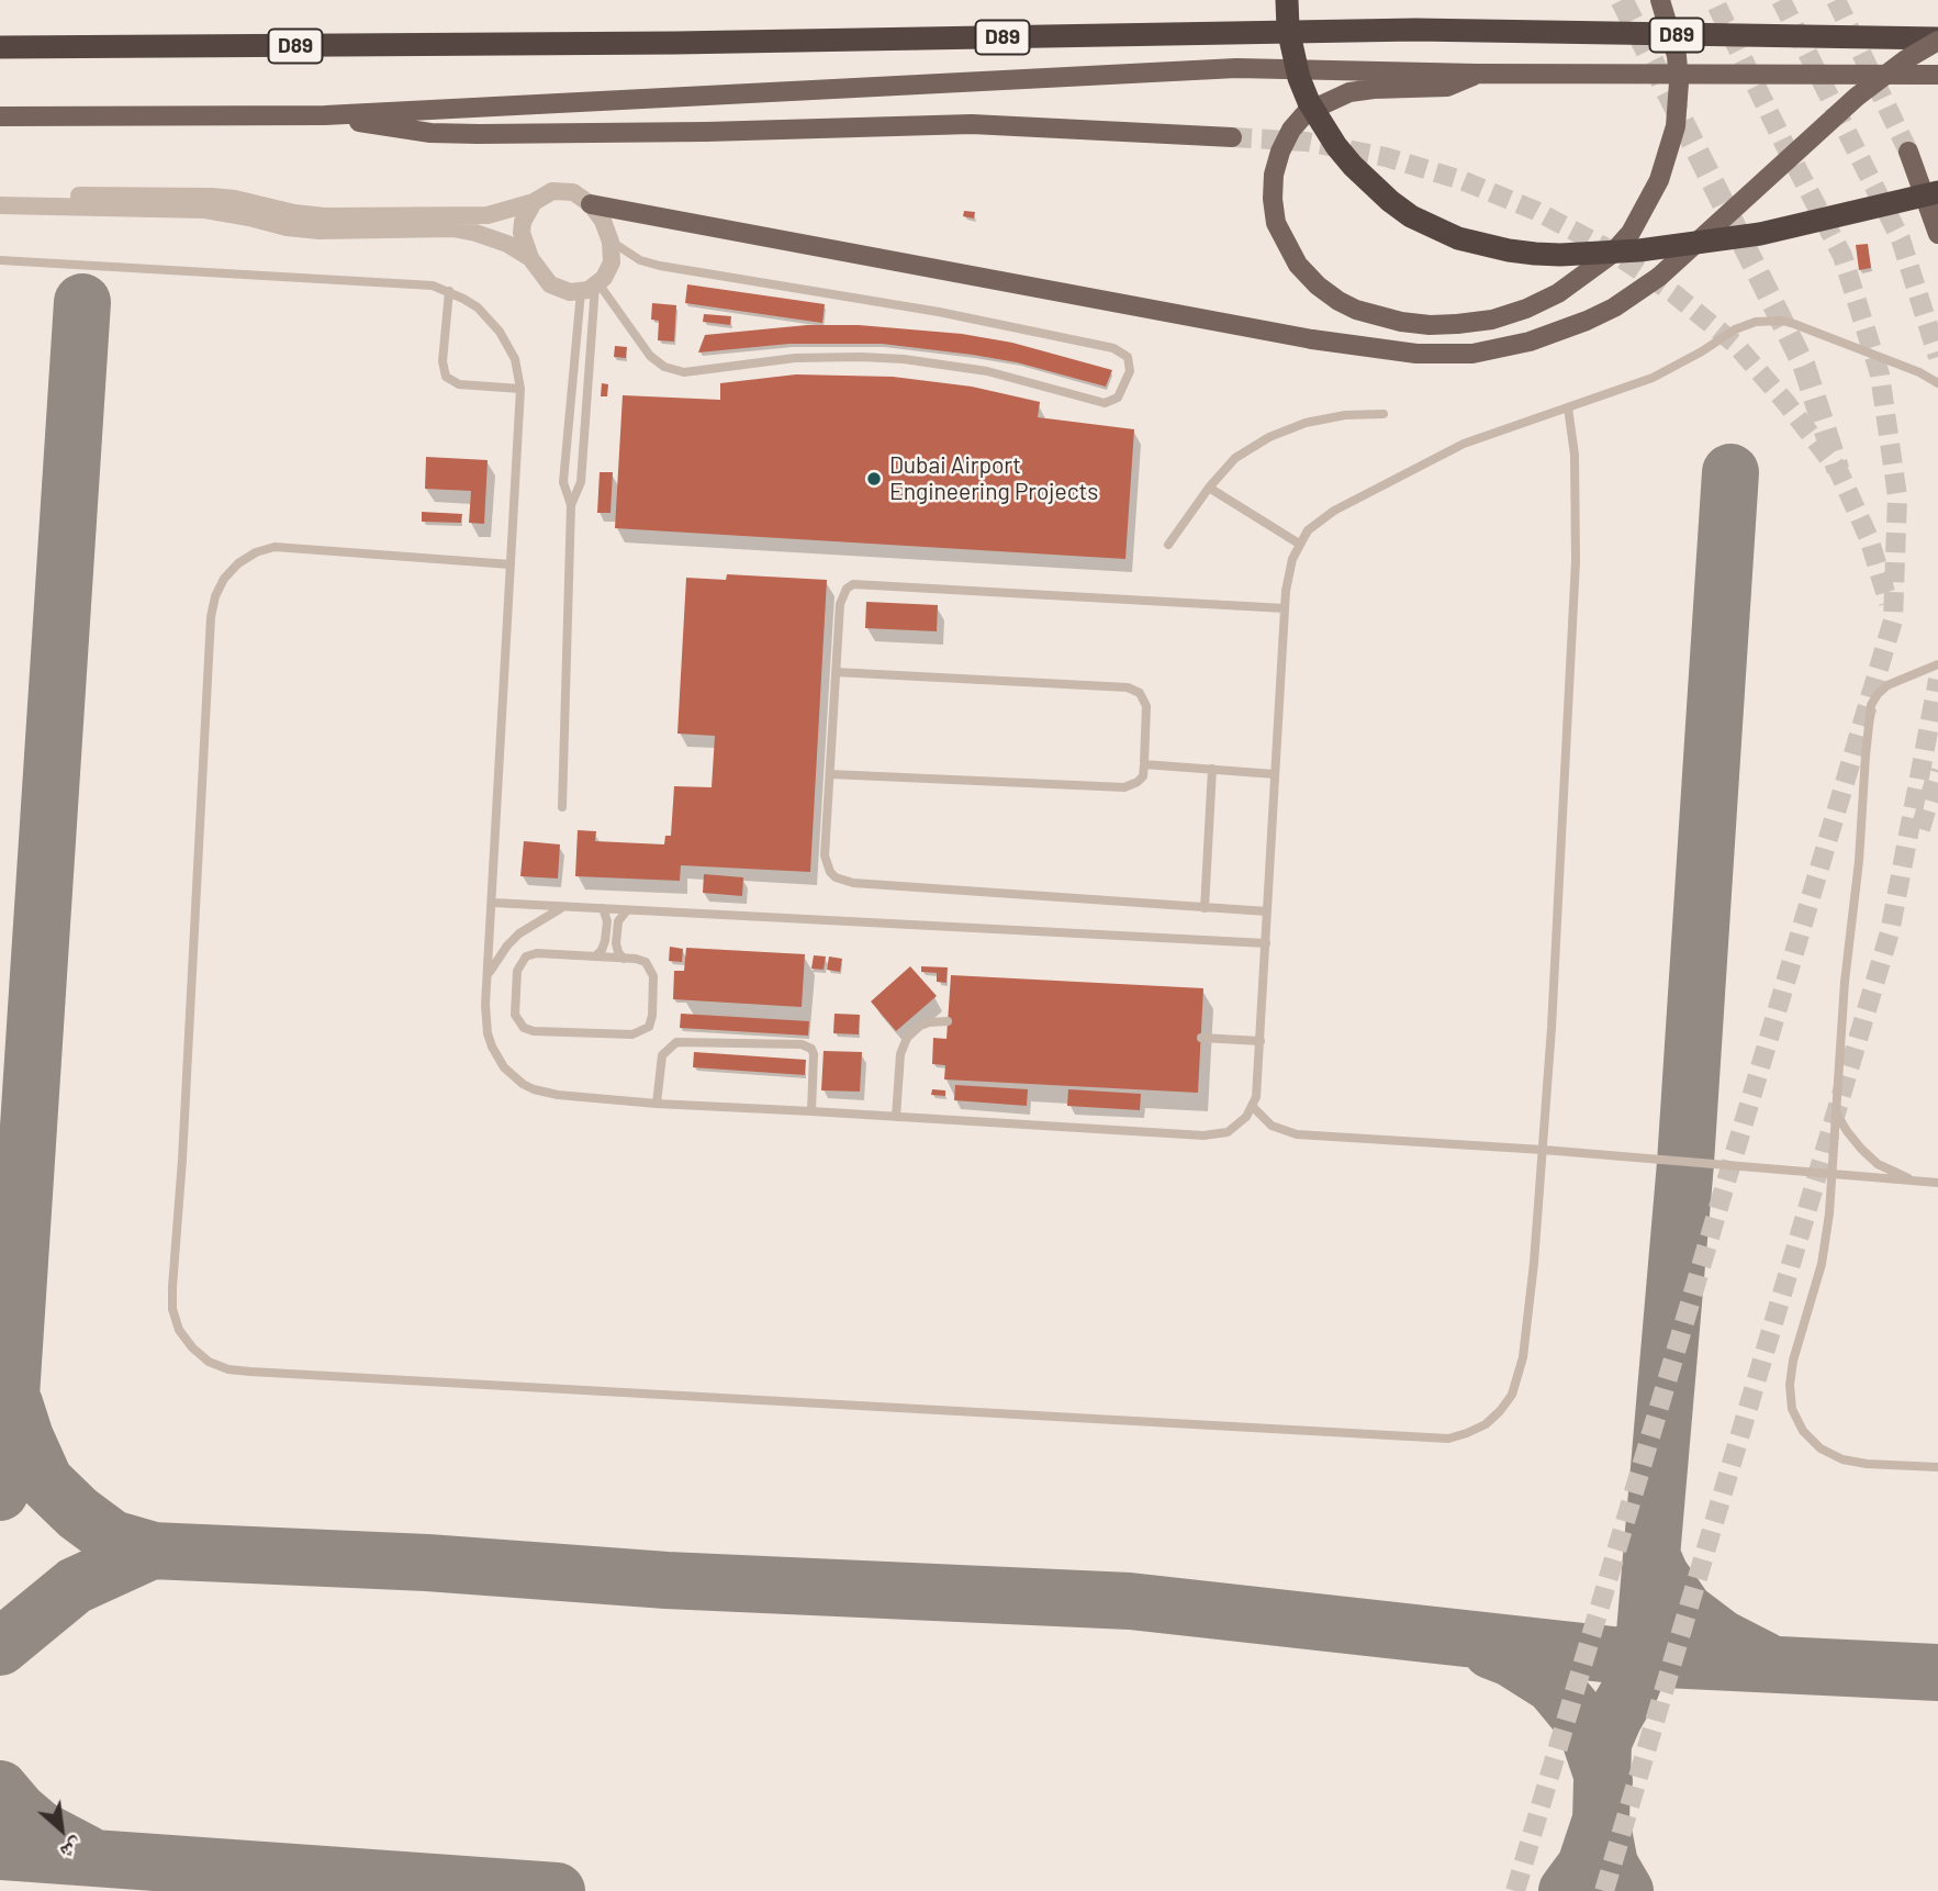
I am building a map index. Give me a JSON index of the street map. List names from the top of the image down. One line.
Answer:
{"streets":{"highway":["D89"]},"places":["Dubai Airport Engineering Projects"],"north":"bottom right"}
